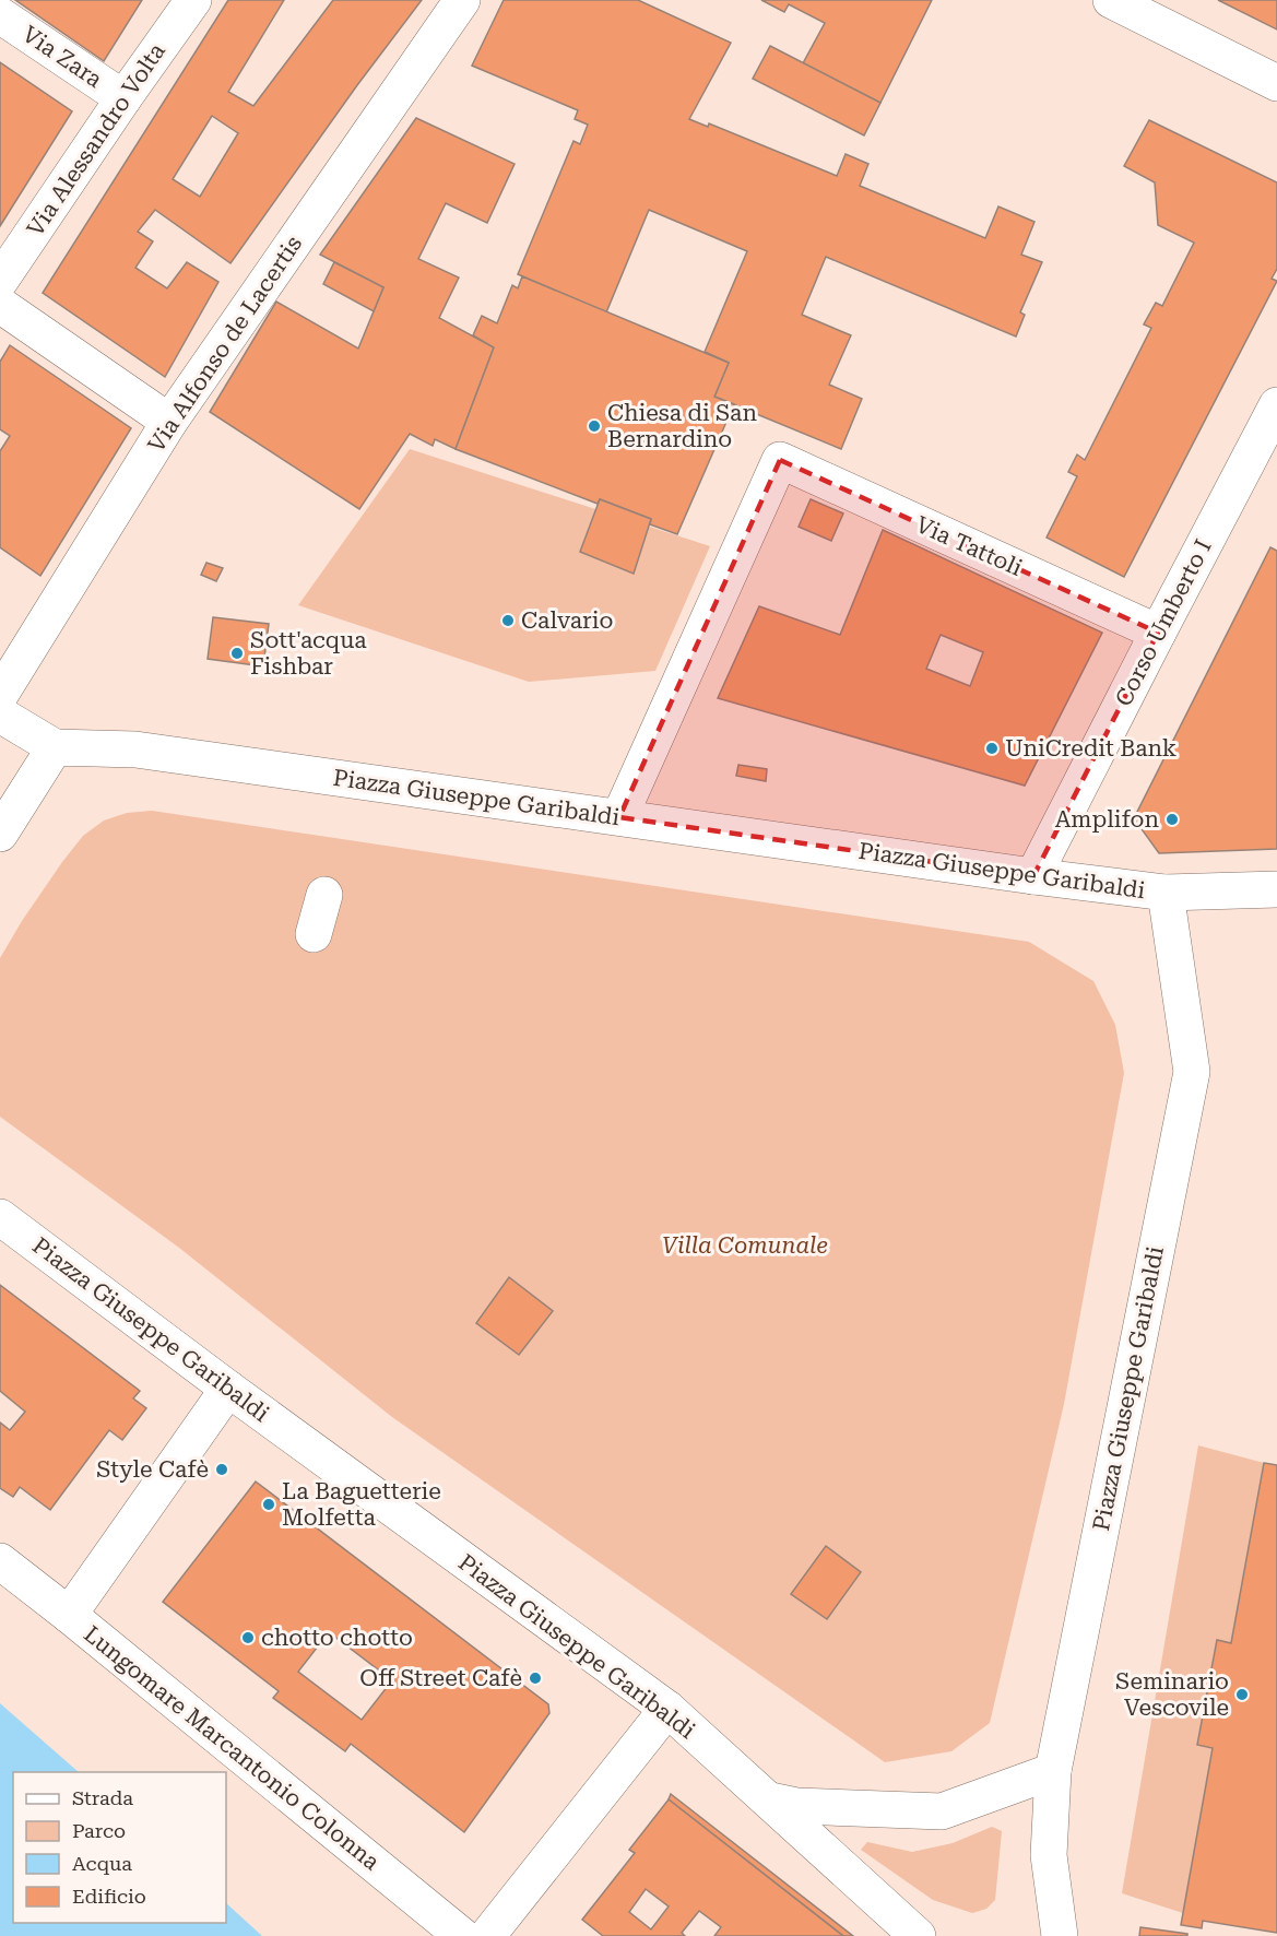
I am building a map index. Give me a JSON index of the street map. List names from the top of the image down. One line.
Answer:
{"streets":{"street":["Via Zara","Via Alessandro Volta","Via Alfonso de Lacertis","Via Tattoli","Corso Umberto I","Piazza Giuseppe Garibaldi","Lungomare Marcantonio Colonna"]},"crossings":[["Via Zara","Via Alessandro Volta"],["Via Tattoli","Corso Umberto I"],["Via Tattoli","Piazza Giuseppe Garibaldi"],["Corso Umberto I","Piazza Giuseppe Garibaldi"]],"parks":["Villa Comunale"],"places":["Chiesa di San Bernardino","Calvario","Sott'acqua Fishbar","UniCredit Bank","Amplifon","Style Cafè","La Baguetterie Molfetta","chotto chotto","Off Street Cafè","Seminario Vescovile"],"legend":["Strada","Parco","Acqua","Edificio"]}
